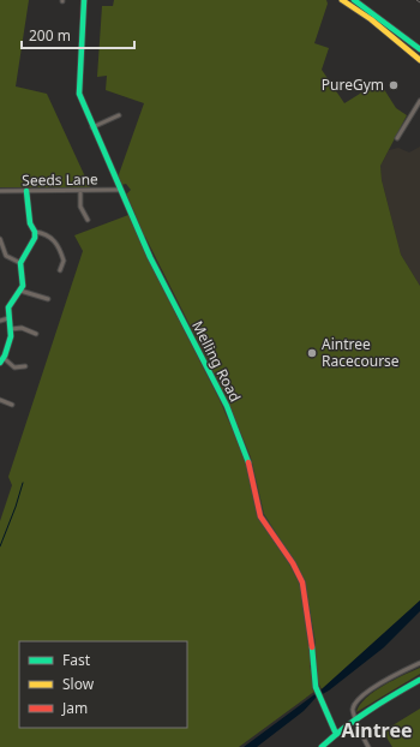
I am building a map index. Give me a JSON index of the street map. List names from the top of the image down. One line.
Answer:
{"streets":{"main road":["Melling Road"],"street":["Seeds Lane"]},"crossings":[["Seeds Lane","Melling Road"]],"districts":["Aintree"],"places":["PureGym","Aintree Racecourse"],"legend":["Fast","Slow","Jam"],"scale_bar":"200 m"}
